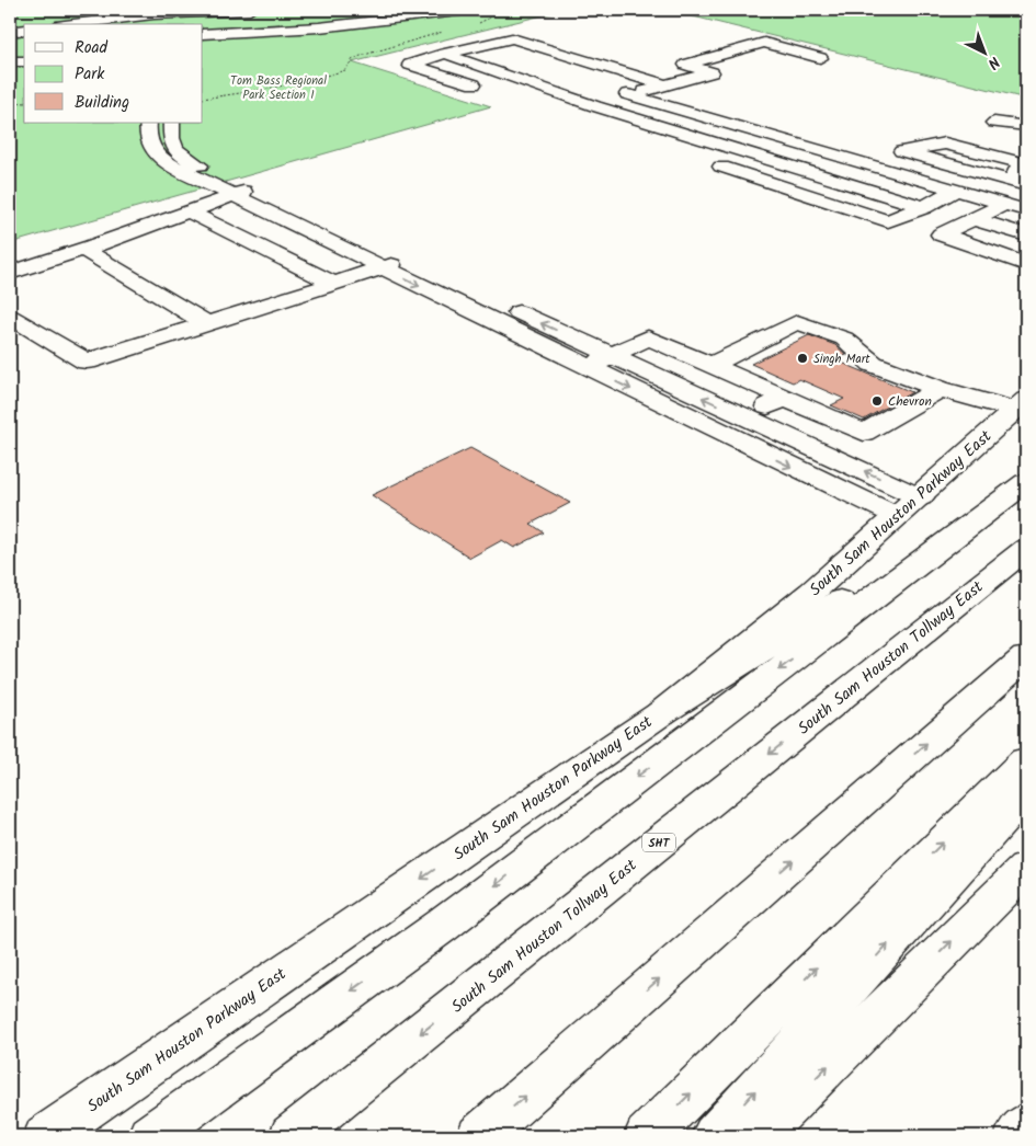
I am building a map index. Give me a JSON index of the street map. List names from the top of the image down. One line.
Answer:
{"streets":{"main road":["South Sam Houston Parkway East","South Sam Houston Tollway East","SHT"]},"parks":["Tom Bass Regional Park Section I"],"places":["Singh Mart","Chevron"],"legend":["Road","Park","Building"],"north":"bottom right"}
